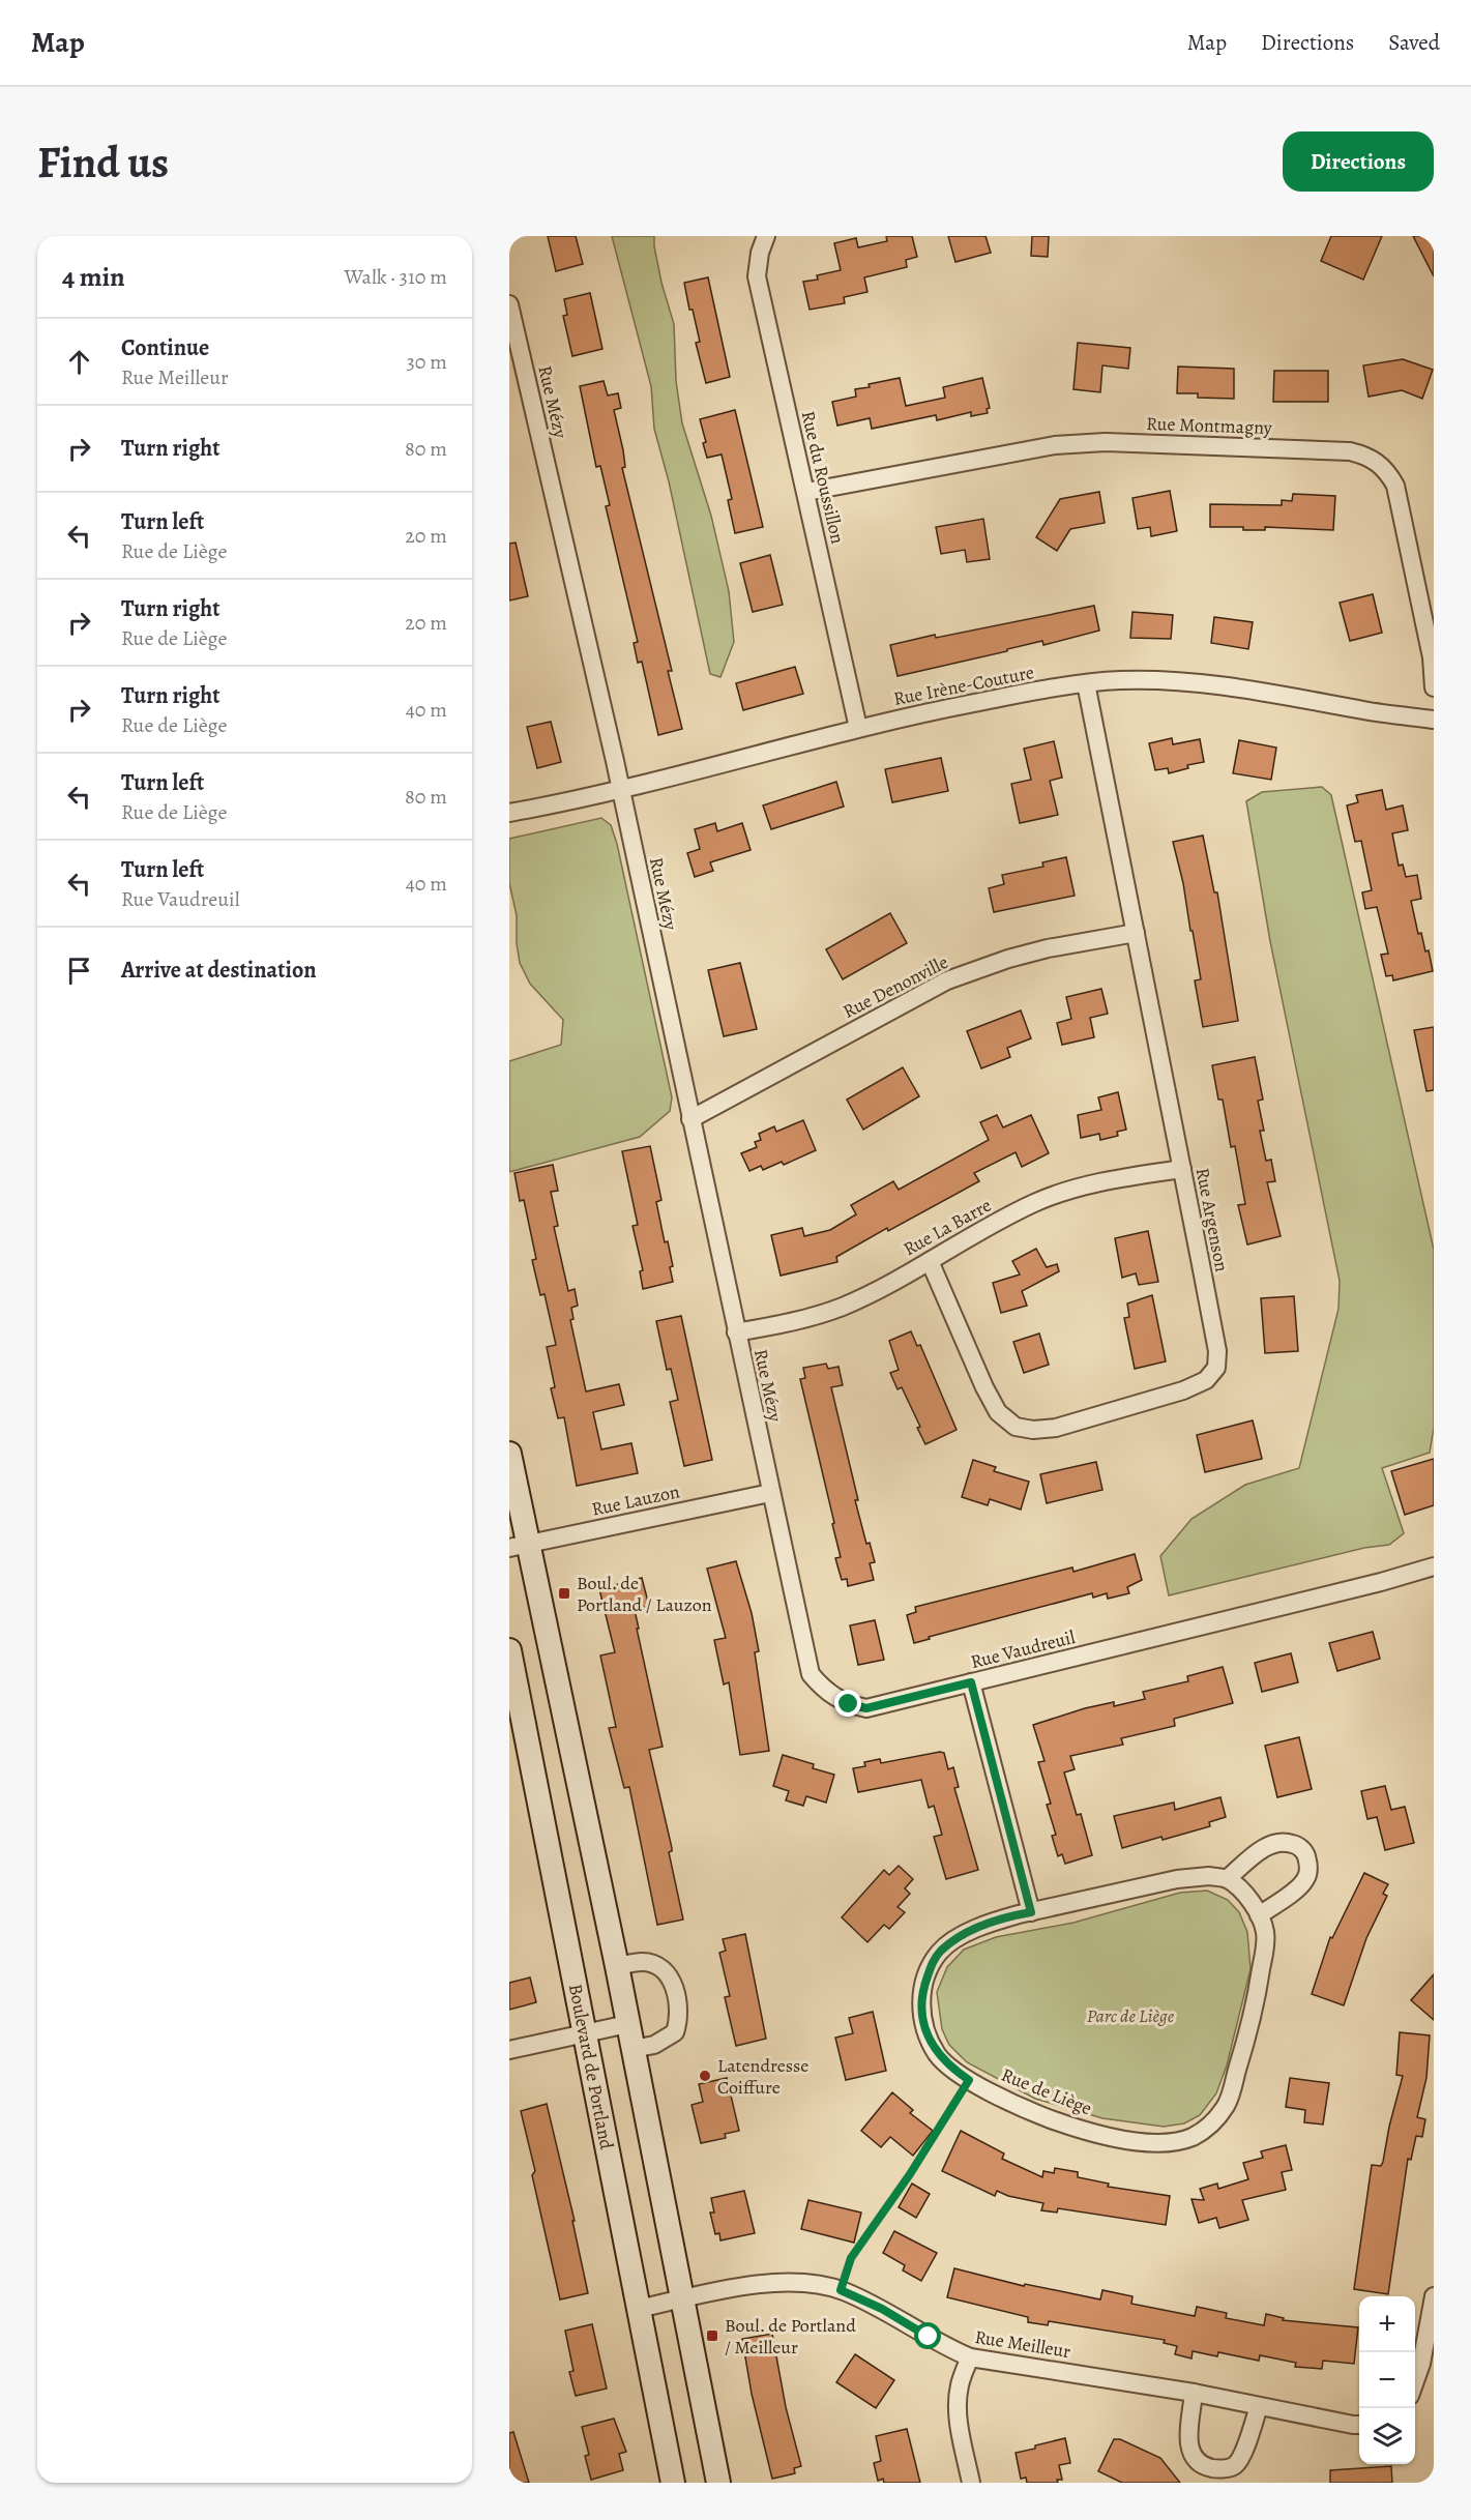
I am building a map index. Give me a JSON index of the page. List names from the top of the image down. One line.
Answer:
{"streets":{"main road":["Boulevard de Portland"],"street":["Rue Mézy","Rue Montmagny","Rue du Roussillon","Rue Irène-Couture","Rue Denonville","Rue Argenson","Rue La Barre","Rue Lauzon","Rue Vaudreuil","Rue de Liège","Rue Meilleur"]},"crossings":[["Rue Mézy","Rue Irène-Couture"],["Rue Mézy","Rue Denonville"],["Rue Mézy","Rue La Barre"],["Rue Mézy","Rue Lauzon"],["Rue Mézy","Rue Vaudreuil"],["Rue Montmagny","Rue du Roussillon"],["Rue du Roussillon","Rue Irène-Couture"],["Rue Irène-Couture","Rue Argenson"],["Rue Denonville","Rue Argenson"],["Rue Argenson","Rue La Barre"],["Rue Lauzon","Rue Vaudreuil"],["Boulevard de Portland","Rue Meilleur"]],"parks":["Parc de Liège"],"places":{"transit":["Boul. de Portland / Lauzon","Boul. de Portland / Meilleur"],"other":["Latendresse Coiffure"]},"page":{"header":"Map","nav":["Map","Directions","Saved"],"buttons":"Directions","title":"Find us","heading":["4 min","Walk · 310 m"],"list":[["Continue","Rue Meilleur","30 m"],["Turn right","80 m"],["Turn left","Rue de Liège","20 m"],["Turn right","Rue de Liège","20 m"],["Turn right","Rue de Liège","40 m"],["Turn left","Rue de Liège","80 m"],["Turn left","Rue Vaudreuil","40 m"],"Arrive at destination"],"map_buttons":["+","−"]}}
